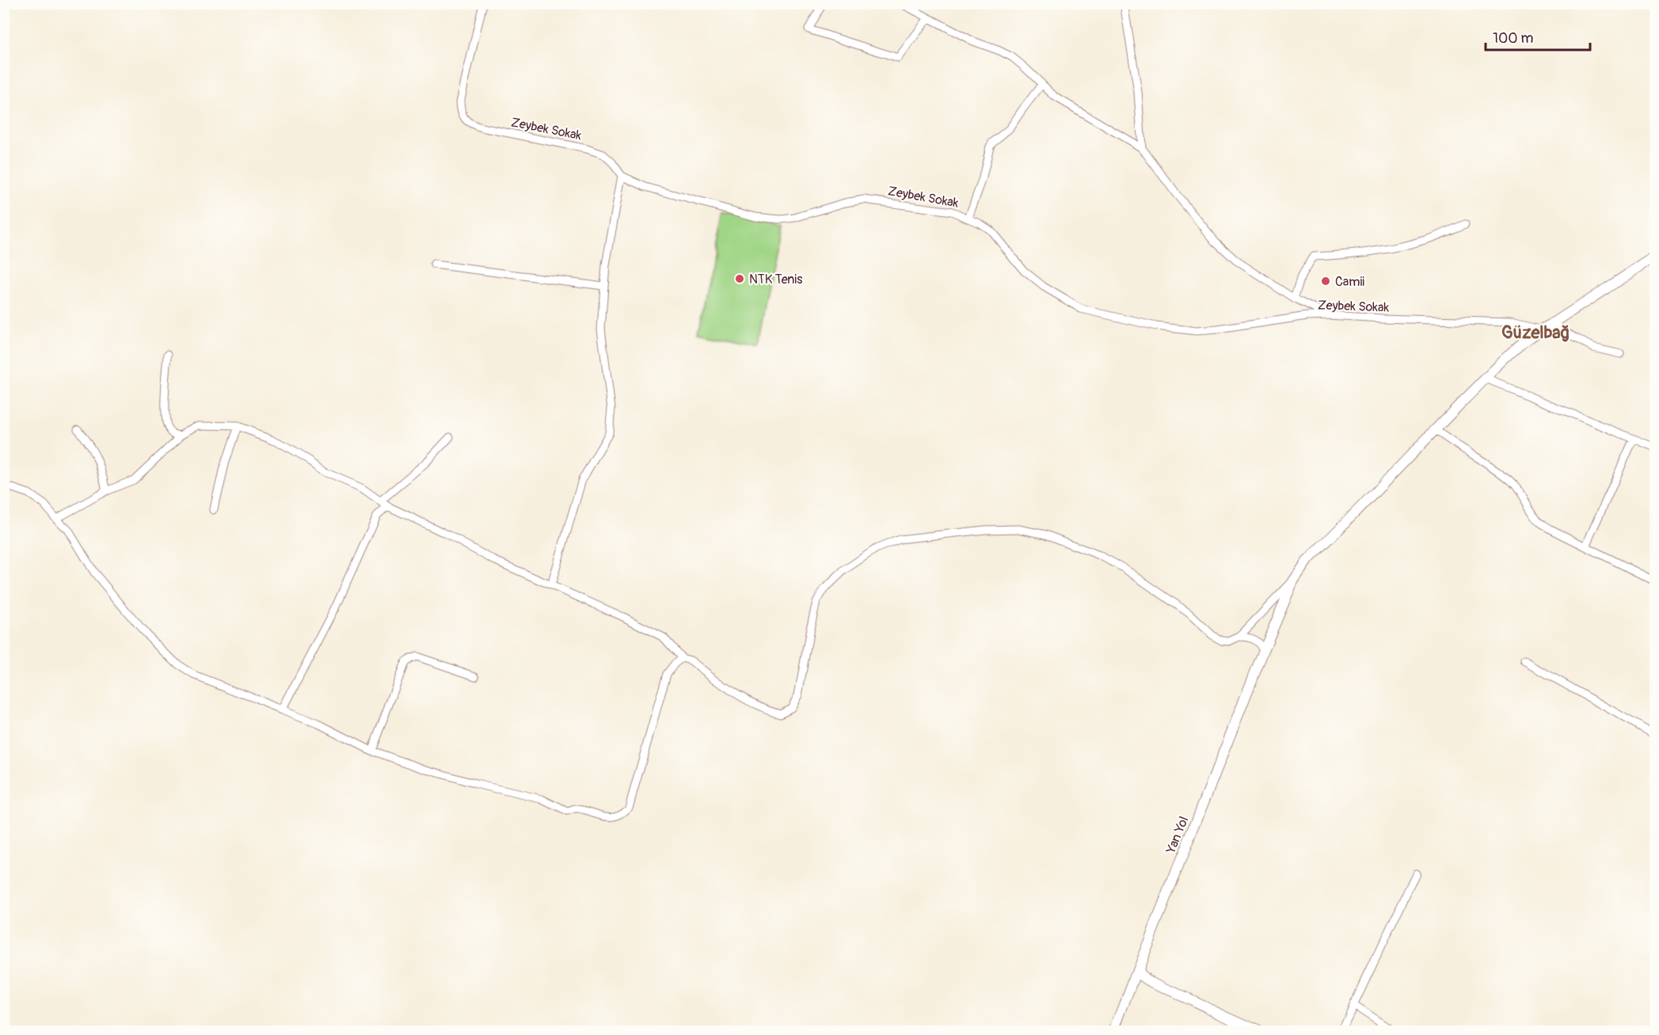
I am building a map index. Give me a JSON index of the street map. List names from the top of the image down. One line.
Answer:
{"streets":{"street":["Zeybek Sokak","Yan Yol"]},"crossings":[["Zeybek Sokak","Yan Yol"]],"districts":["Güzelbağ"],"places":["NTK Tenis","Camii"],"scale_bar":"100 m"}
